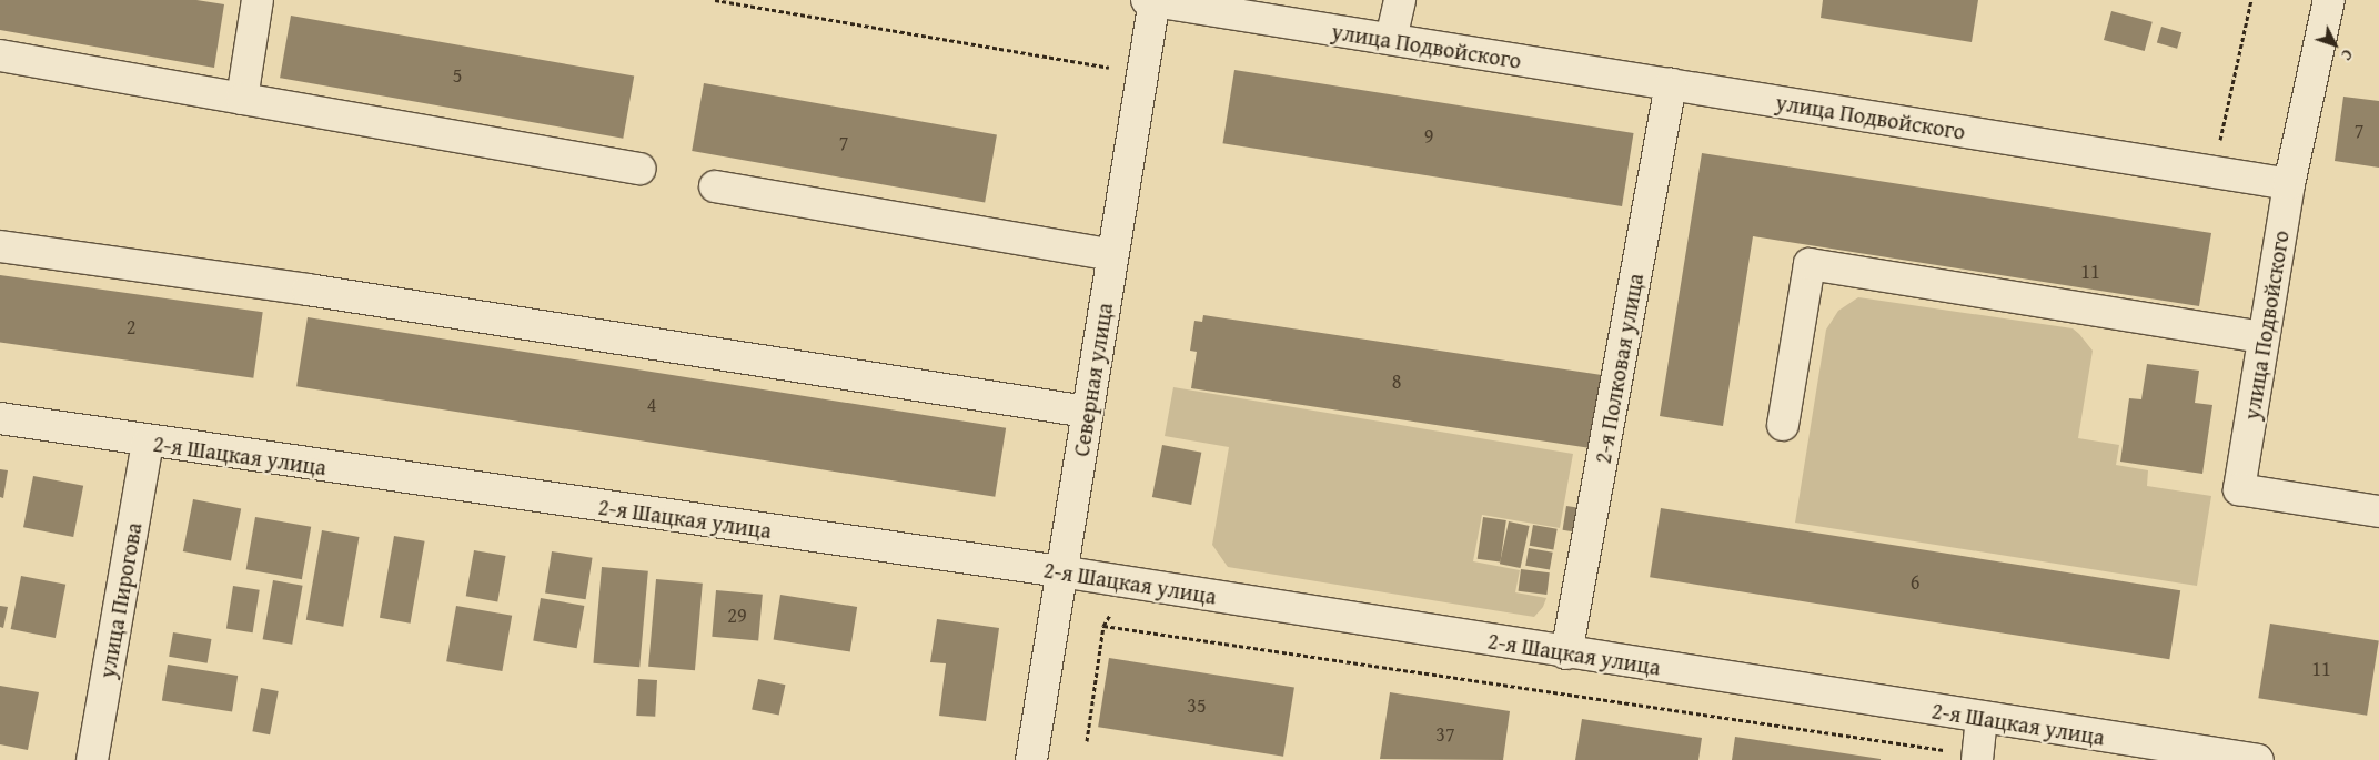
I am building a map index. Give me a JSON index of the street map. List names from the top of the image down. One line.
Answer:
{"streets":{"street":["улица Подвойского","2-я Полковая улица","Северная улица","2-я Шацкая улица","улица Пирогова"]},"crossings":[["улица Подвойского","2-я Полковая улица"],["улица Подвойского","Северная улица"],["2-я Полковая улица","2-я Шацкая улица"],["Северная улица","2-я Шацкая улица"],["2-я Шацкая улица","улица Пирогова"]],"house_numbers":["5","7","9","7","11","2","8","4","6","29","11","35","37"],"north":"bottom right"}
